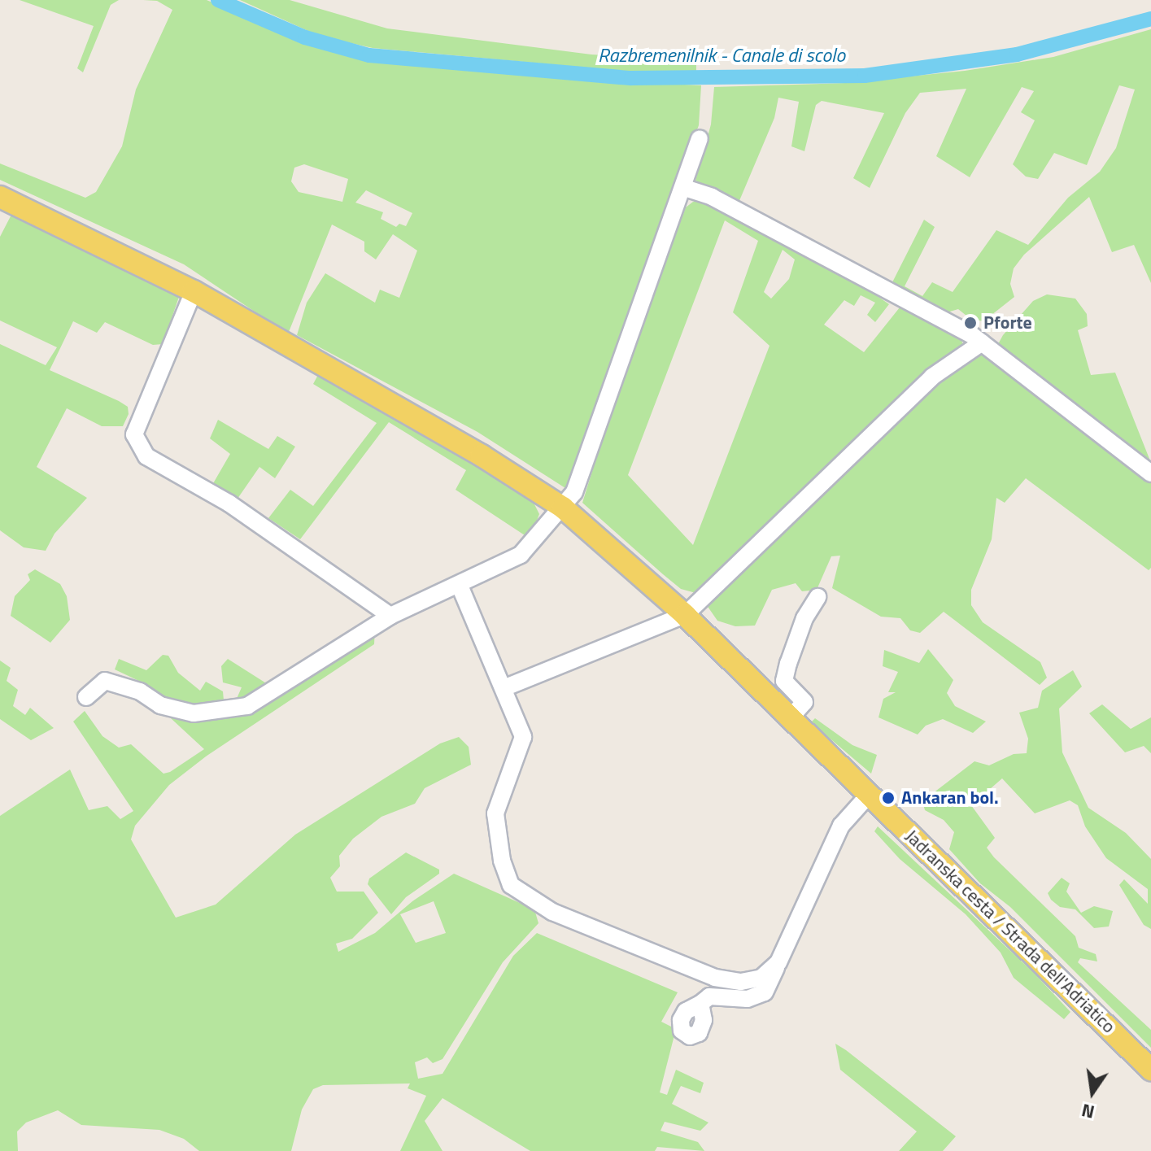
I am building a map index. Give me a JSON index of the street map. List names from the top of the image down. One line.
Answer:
{"streets":{"main road":["Jadranska cesta / Strada dell'Adriatico"]},"water":["Razbremenilnik - Canale di scolo"],"places":["Pforte","Ankaran bol."],"north":"bottom"}
